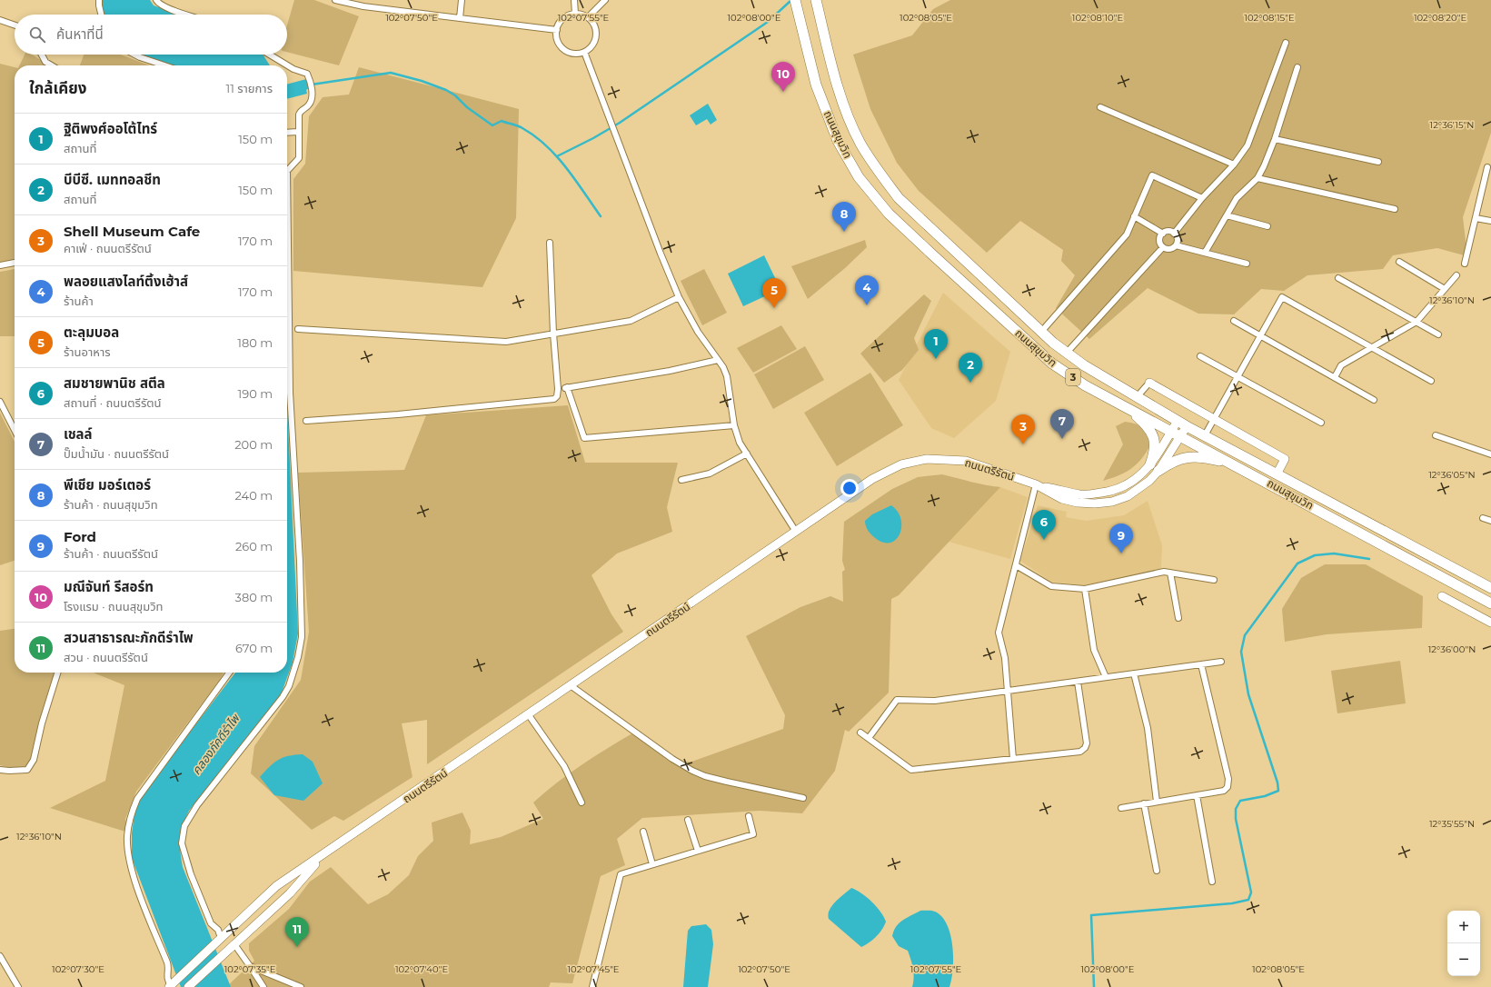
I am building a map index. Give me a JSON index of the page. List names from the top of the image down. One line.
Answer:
{"streets":{"highway":["ถนนสุขุมวิท","3"],"main road":["ถนนตรีรัตน์"]},"crossings":[["ถนนสุขุมวิท","ถนนตรีรัตน์"]],"water":["คลองภัคดีรำไพ"],"page":{"search":"ค้นหาที่นี่","pins":["10","8","4","5","1","2","7","3","6","9","11"],"heading":["ใกล้เคียง","11 รายการ"],"list":[{"mark":"1","name":"ฐิติพงศ์ออโต้ไทร์","note":"สถานที่","value":"150 m"},{"mark":"2","name":"บีบีซี. เมททอลชีท","note":"สถานที่","value":"150 m"},{"mark":"3","name":"Shell Museum Cafe","note":"คาเฟ่ · ถนนตรีรัตน์","value":"170 m"},{"mark":"4","name":"พลอยแสงไลท์ติ้งเฮ้าส์","note":"ร้านค้า","value":"170 m"},{"mark":"5","name":"ตะลุมบอล","note":"ร้านอาหาร","value":"180 m"},{"mark":"6","name":"สมชายพานิช สตีล","note":"สถานที่ · ถนนตรีรัตน์","value":"190 m"},{"mark":"7","name":"เชลล์","note":"ปั๊มน้ำมัน · ถนนตรีรัตน์","value":"200 m"},{"mark":"8","name":"พีเชีย มอร์เตอร์","note":"ร้านค้า · ถนนสุขุมวิท","value":"240 m"},{"mark":"9","name":"Ford","note":"ร้านค้า · ถนนตรีรัตน์","value":"260 m"},{"mark":"10","name":"มณีจันท์ รีสอร์ท","note":"โรงแรม · ถนนสุขุมวิท","value":"380 m"},{"mark":"11","name":"สวนสาธารณะภักดีรำไพ","note":"สวน · ถนนตรีรัตน์","value":"670 m"}],"map_buttons":["+","−"]},"coordinates":["102°07'50\"E","102°07'55\"E","102°08'00\"E","102°08'05\"E","102°08'10\"E","102°08'15\"E","102°08'20\"E","12°36'15\"N","12°36'10\"N","12°36'05\"N","12°36'00\"N","12°35'55\"N","102°07'30\"E","102°07'35\"E","102°07'40\"E","102°07'45\"E"]}
